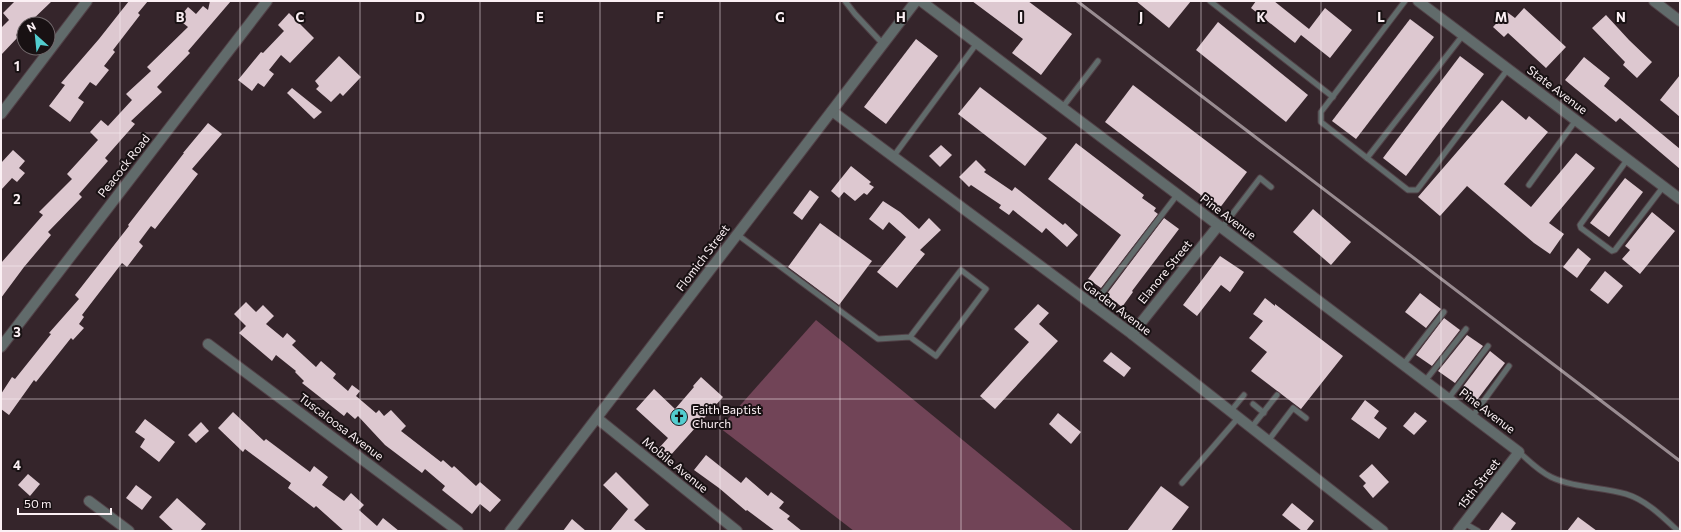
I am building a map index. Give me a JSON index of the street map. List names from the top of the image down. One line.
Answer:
{"streets":{"street":["State Avenue","Peacock Road","Pine Avenue","Flomich Street","Elanore Street","Garden Avenue","Tuscaloosa Avenue","Mobile Avenue","15th Street"]},"crossings":[["Pine Avenue","Elanore Street"],["Pine Avenue","15th Street"],["Flomich Street","Garden Avenue"],["Flomich Street","Mobile Avenue"],["Elanore Street","Garden Avenue"]],"places":{"church":["Faith Baptist Church"]},"scale_bar":"50 m","north":"top left","grid":{"columns":["B","C","D","E","F","G","H","I","J","K","L","M","N"],"rows":["1","2","3","4"]}}
